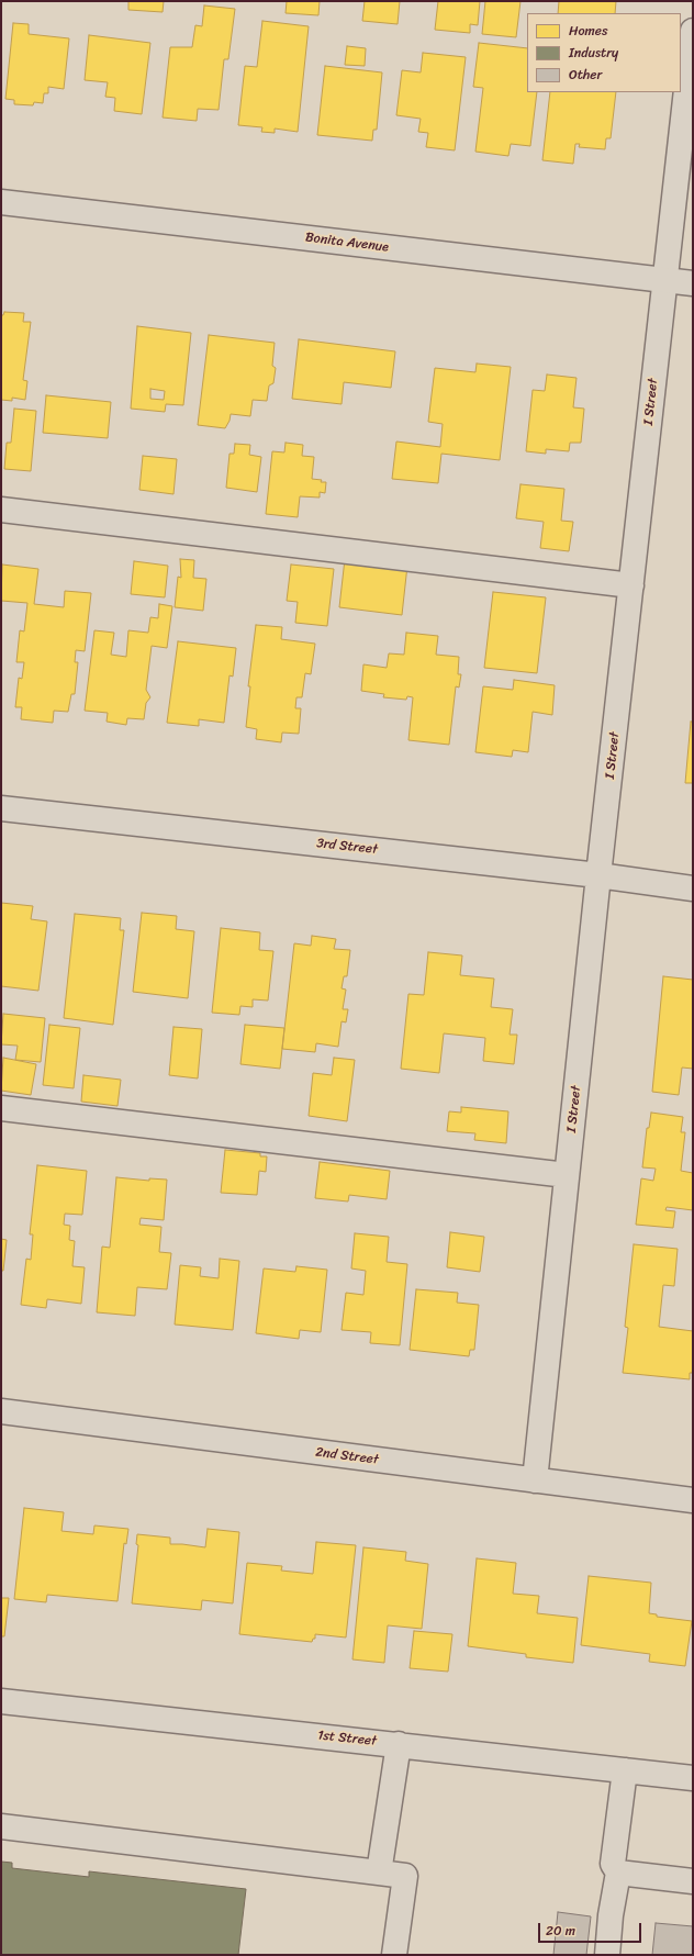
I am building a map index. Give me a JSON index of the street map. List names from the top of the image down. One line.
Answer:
{"streets":{"street":["Bonita Avenue","I Street","3rd Street","2nd Street","1st Street"]},"crossings":[["Bonita Avenue","I Street"],["I Street","3rd Street"],["I Street","2nd Street"]],"legend":["Homes","Industry","Other"],"scale_bar":"20 m"}
